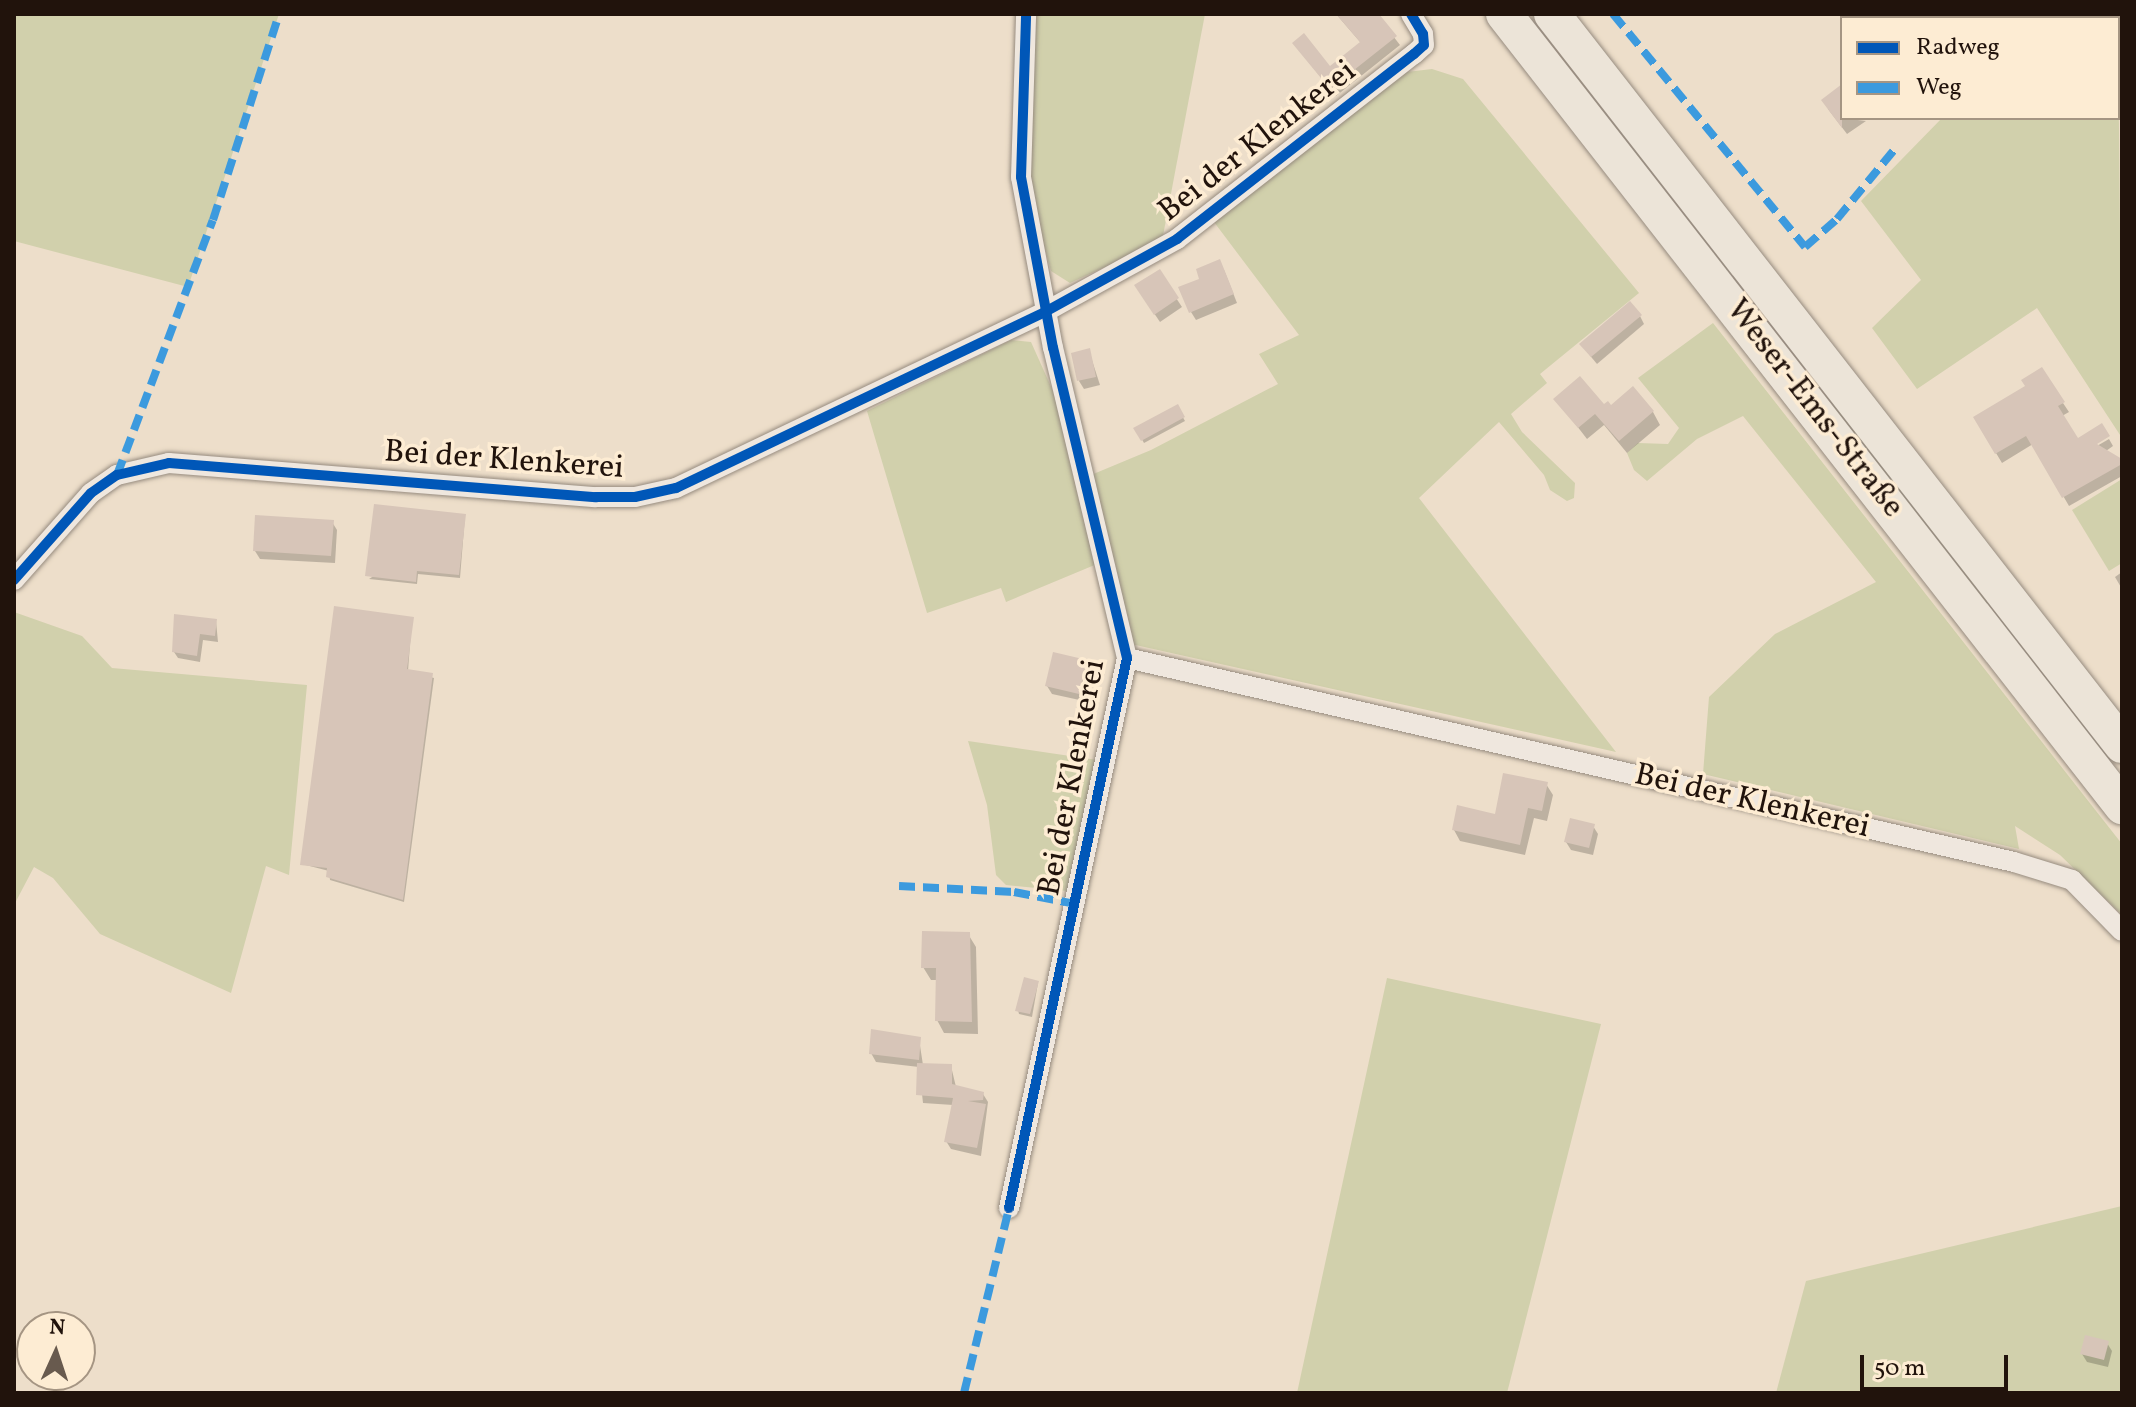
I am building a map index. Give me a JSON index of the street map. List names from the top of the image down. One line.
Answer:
{"streets":{"highway":["Weser-Ems-Straße"],"street":["Bei der Klenkerei"]},"legend":["Radweg","Weg"],"scale_bar":"50 m","north":"top"}
